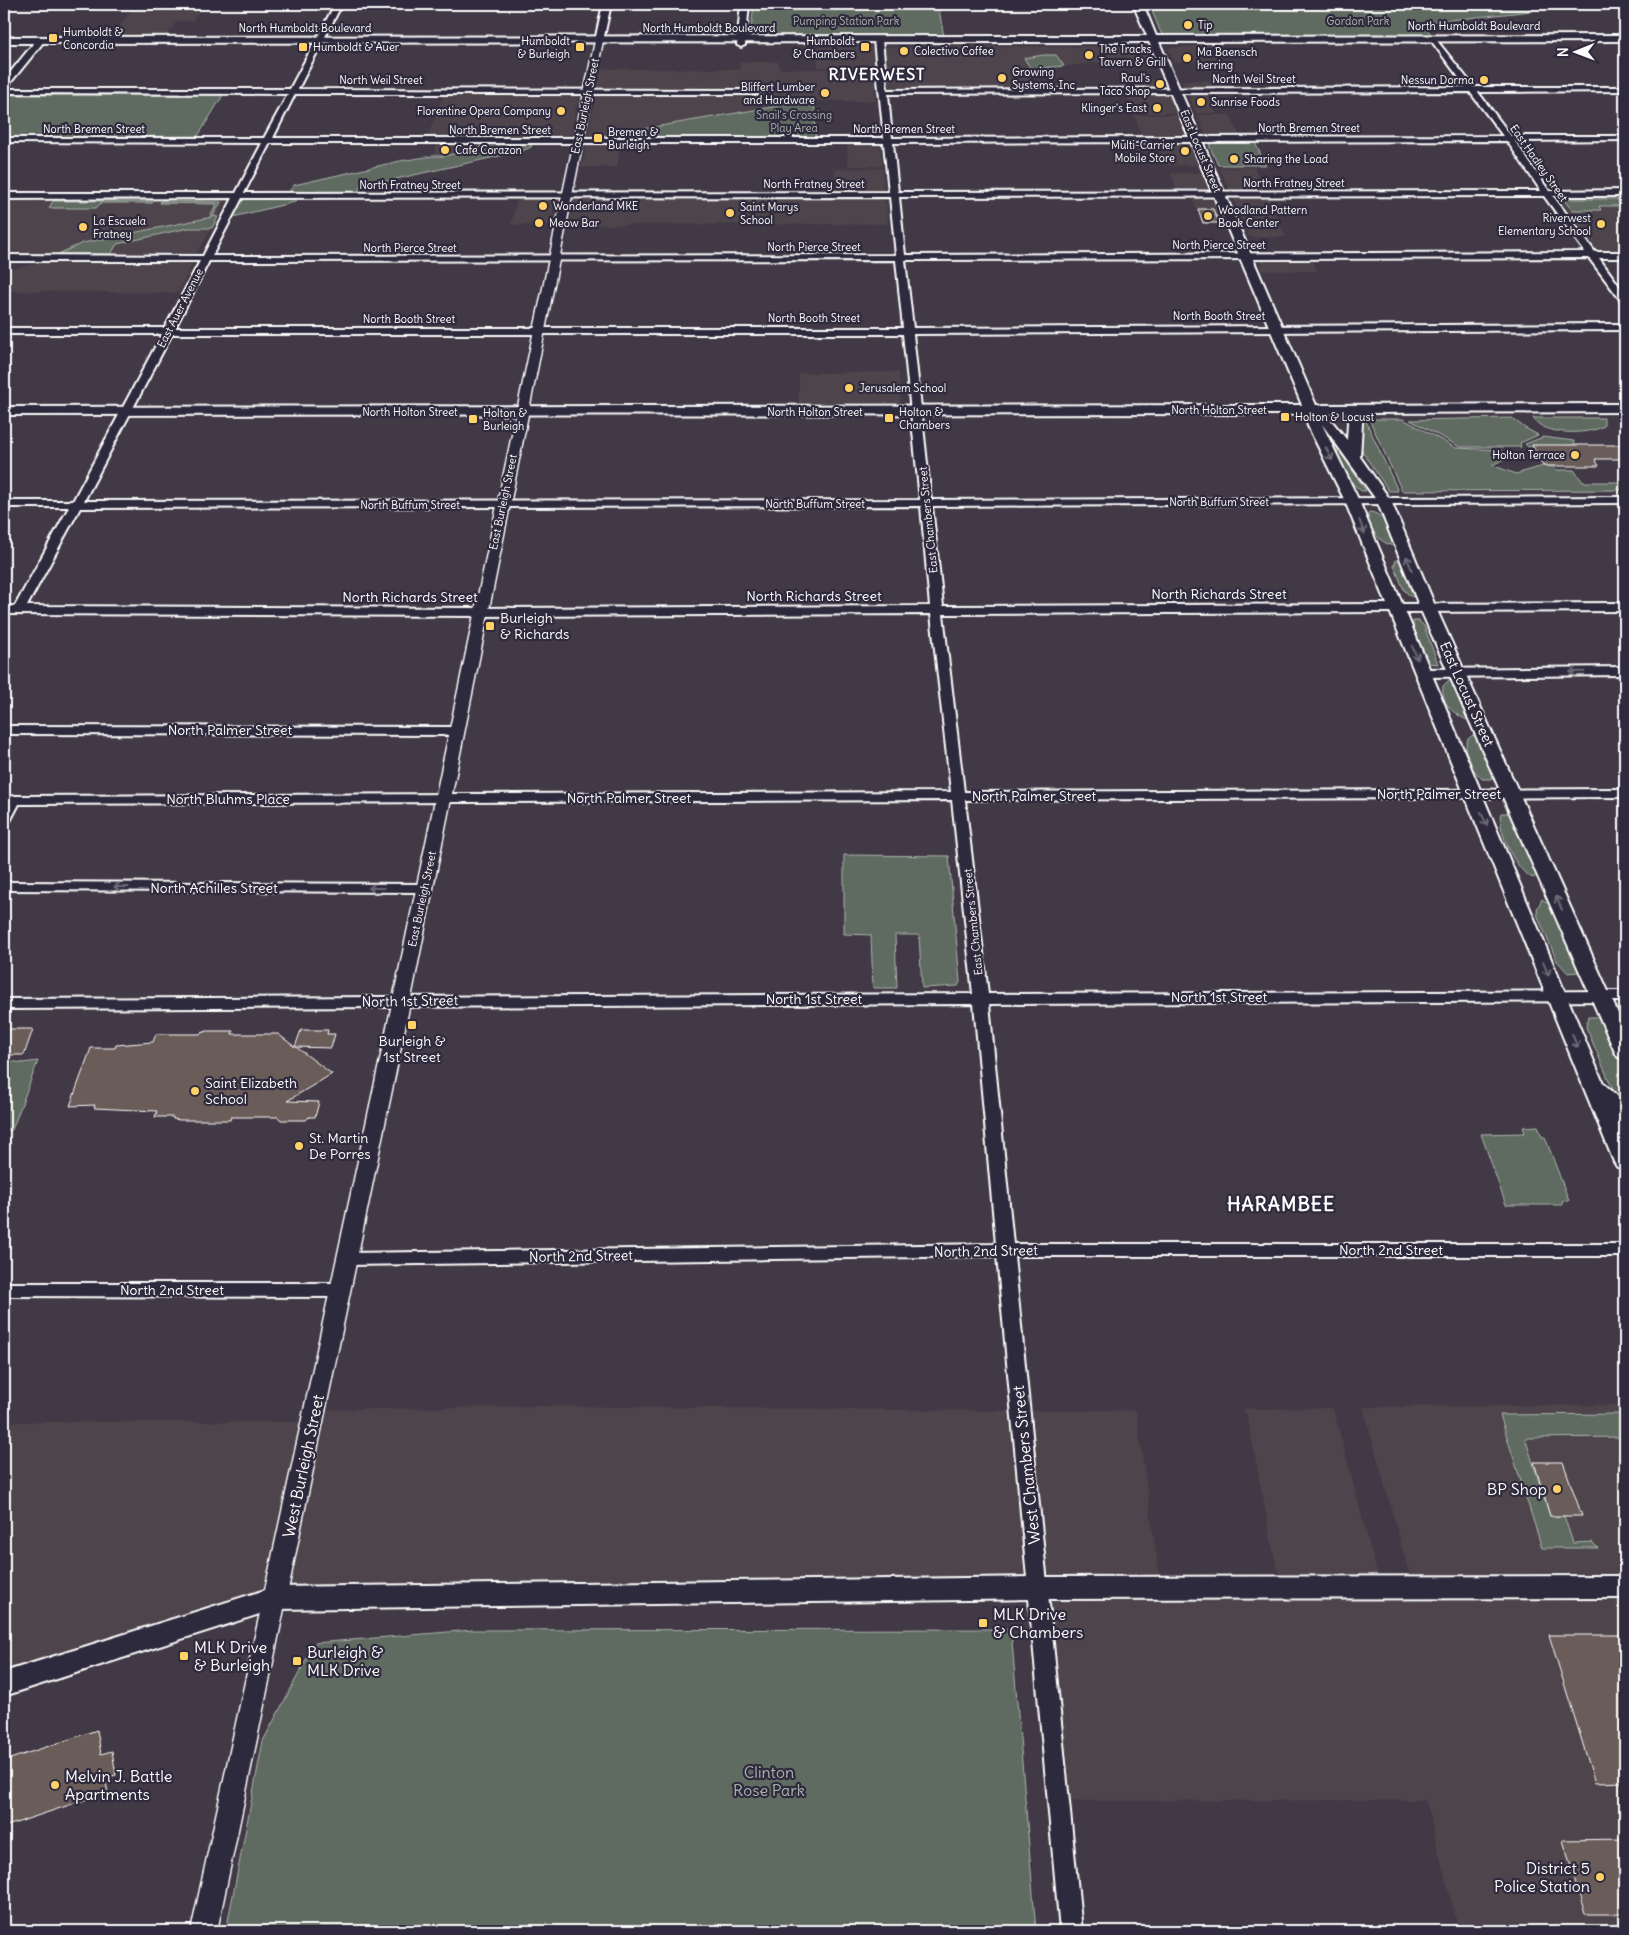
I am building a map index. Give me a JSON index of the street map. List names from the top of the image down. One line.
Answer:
{"streets":{"main road":["North Humboldt Boulevard","East Locust Street","North Holton Street"],"street":["North Weil Street","East Burleigh Street","North Bremen Street","East Hadley Street","North Fratney Street","North Pierce Street","East Auer Avenue","North Booth Street","North Buffum Street","East Chambers Street","North Richards Street","North Palmer Street","North Bluhms Place","North Achilles Street","North 1st Street","North 2nd Street","West Chambers Street","West Burleigh Street"]},"crossings":[["North Humboldt Boulevard","East Burleigh Street"],["North Humboldt Boulevard","East Locust Street"],["North Humboldt Boulevard","East Hadley Street"],["North Humboldt Boulevard","East Auer Avenue"],["North Humboldt Boulevard","East Chambers Street"],["North Weil Street","East Burleigh Street"],["North Weil Street","East Locust Street"],["North Weil Street","East Hadley Street"],["North Weil Street","East Auer Avenue"],["North Weil Street","East Chambers Street"],["East Burleigh Street","North Bremen Street"],["East Burleigh Street","North Fratney Street"],["East Burleigh Street","North Pierce Street"],["East Burleigh Street","North Booth Street"],["East Burleigh Street","North Holton Street"],["East Burleigh Street","North Buffum Street"],["East Burleigh Street","North Richards Street"],["East Burleigh Street","North Palmer Street"],["East Burleigh Street","North Bluhms Place"],["East Burleigh Street","North Achilles Street"],["East Burleigh Street","North 1st Street"],["East Burleigh Street","West Burleigh Street"],["North Bremen Street","East Locust Street"],["North Bremen Street","East Hadley Street"],["North Bremen Street","East Auer Avenue"],["North Bremen Street","East Chambers Street"],["East Locust Street","North Fratney Street"],["East Locust Street","North Pierce Street"],["East Locust Street","North Booth Street"],["East Locust Street","North Holton Street"],["East Locust Street","North Buffum Street"],["East Locust Street","North Richards Street"],["East Locust Street","North Palmer Street"],["East Locust Street","North 1st Street"],["East Hadley Street","North Fratney Street"],["East Hadley Street","North Pierce Street"],["North Fratney Street","East Auer Avenue"],["North Fratney Street","East Chambers Street"],["North Pierce Street","East Auer Avenue"],["North Pierce Street","East Chambers Street"],["East Auer Avenue","North Booth Street"],["East Auer Avenue","North Holton Street"],["East Auer Avenue","North Buffum Street"],["East Auer Avenue","North Richards Street"],["North Booth Street","East Chambers Street"],["North Holton Street","East Chambers Street"],["North Buffum Street","East Chambers Street"],["East Chambers Street","North Richards Street"],["East Chambers Street","North Palmer Street"],["East Chambers Street","North 1st Street"],["East Chambers Street","West Chambers Street"],["North Palmer Street","North Bluhms Place"],["North 1st Street","West Chambers Street"],["North 1st Street","West Burleigh Street"],["North 2nd Street","West Chambers Street"],["North 2nd Street","West Burleigh Street"]],"one_way":["North Achilles Street"],"districts":["RIVERWEST","HARAMBEE"],"parks":["Pumping Station Park","Gordon Park","Snail's Crossing Play Area","Clinton Rose Park"],"places":{"other":["Tip","Colectivo Coffee","The Tracks Tavern & Grill","Ma Baensch herring","Growing Systems, Inc","Nessun Dorma","Raul's Taco Shop","Bliffert Lumber and Hardware","Sunrise Foods","Klinger's East","Florentine Opera Company","Cafe Corazon","Multi-Carrier Mobile Store","Sharing the Load","Wonderland MKE","Saint Marys School","Woodland Pattern Book Center","Meow Bar","Riverwest Elementary School","La Escuela Fratney","Jerusalem School","Holton Terrace","Saint Elizabeth School","St. Martin De Porres","BP Shop","Melvin J. Battle Apartments","District 5 Police Station"],"transit":["Humboldt & Concordia","Humboldt & Auer","Humboldt & Burleigh","Humboldt & Chambers","Bremen & Burleigh","Holton & Locust","Holton & Chambers","Holton & Burleigh","Burleigh & Richards","Burleigh & 1st Street","MLK Drive & Chambers","MLK Drive & Burleigh","Burleigh & MLK Drive"]},"north":"left"}
